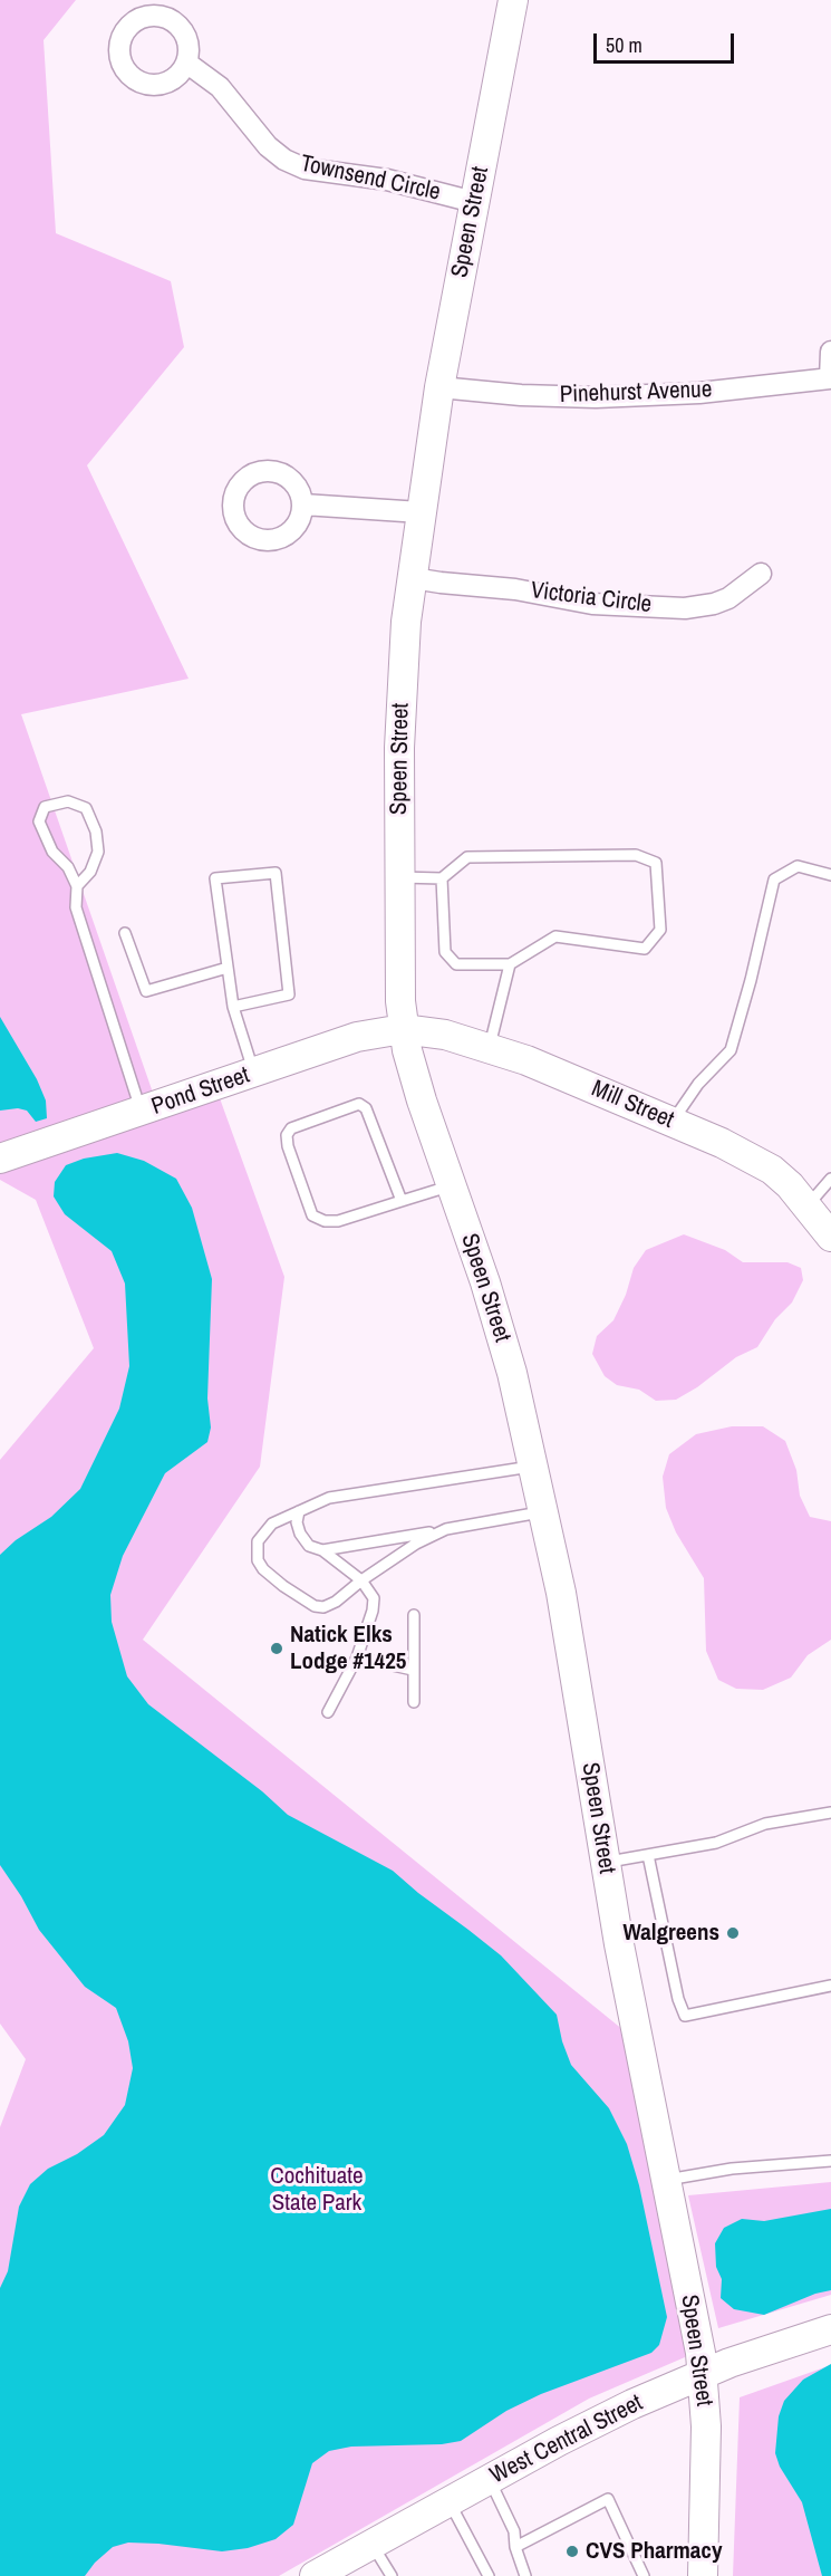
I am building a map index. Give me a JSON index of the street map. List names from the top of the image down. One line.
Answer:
{"streets":{"street":["Townsend Circle","Speen Street","Pinehurst Avenue","Victoria Circle","Pond Street","Mill Street","West Central Street"]},"crossings":[["Townsend Circle","Speen Street"],["Speen Street","Pinehurst Avenue"],["Speen Street","Victoria Circle"],["Speen Street","Pond Street"],["Speen Street","Mill Street"],["Speen Street","West Central Street"],["Pond Street","Mill Street"]],"parks":["Cochituate State Park"],"places":["Natick Elks Lodge #1425","Walgreens","CVS Pharmacy"],"scale_bar":"50 m"}
